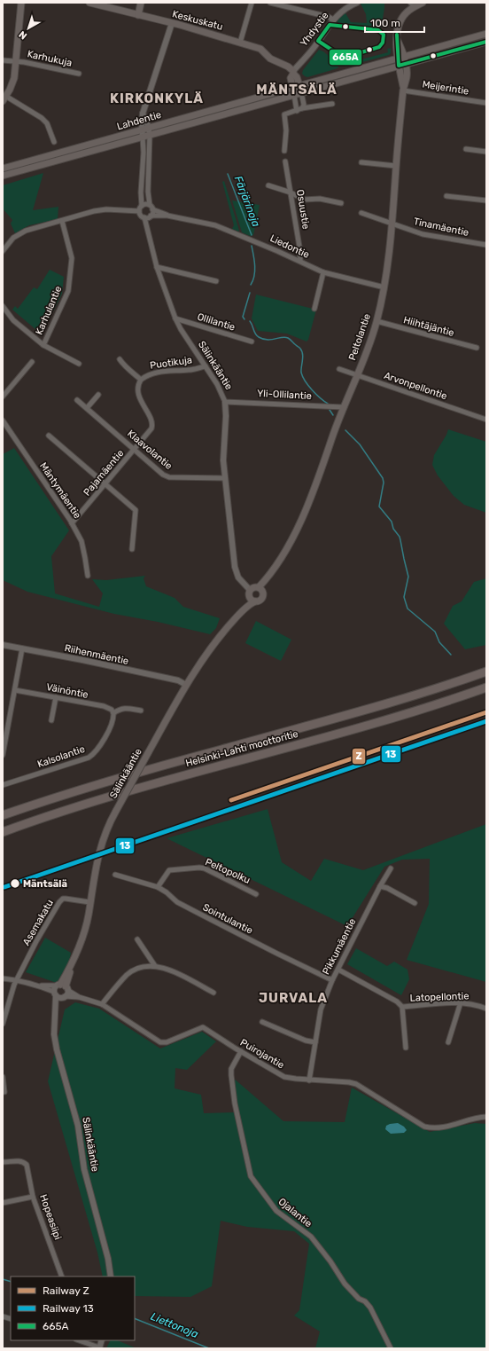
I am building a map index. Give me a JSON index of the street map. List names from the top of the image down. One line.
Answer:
{"streets":{"highway":["Helsinki-Lahti moottoritie"],"main road":["Keskuskatu","Lahdentie","Peltolantie","Sälinkääntie"],"street":["Yhdystie","Karhukuja","Meijerintie","Osuustie","Tinamäentie","Liedontie","Karhulantie","Ollilantie","Hiihtäjäntie","Puotikuja","Arvonpellontie","Yli-Ollilantie","Klaavolantie","Pajamäentie","Mäntymäentie","Riihenmäentie","Väinöntie","Kalsolantie","Peltopolku","Sointulantie","Asemakatu","Pikkumäentie","Latopellontie","Puirojantie","Ojalantie","Hopeasiipi"]},"crossings":[["Keskuskatu","Yhdystie"],["Meijerintie","Peltolantie"],["Lahdentie","Peltolantie"],["Osuustie","Liedontie"],["Tinamäentie","Peltolantie"],["Liedontie","Peltolantie"],["Liedontie","Sälinkääntie"],["Ollilantie","Sälinkääntie"],["Hiihtäjäntie","Peltolantie"],["Peltolantie","Sälinkääntie"],["Peltolantie","Arvonpellontie"],["Peltolantie","Yli-Ollilantie"],["Puotikuja","Sälinkääntie"],["Puotikuja","Klaavolantie"],["Puotikuja","Pajamäentie"],["Sälinkääntie","Yli-Ollilantie"],["Sälinkääntie","Klaavolantie"],["Sälinkääntie","Riihenmäentie"],["Sälinkääntie","Asemakatu"],["Sälinkääntie","Puirojantie"],["Klaavolantie","Pajamäentie"],["Pajamäentie","Mäntymäentie"],["Väinöntie","Kalsolantie"],["Peltopolku","Sointulantie"],["Sointulantie","Pikkumäentie"],["Pikkumäentie","Latopellontie"],["Pikkumäentie","Puirojantie"],["Puirojantie","Ojalantie"]],"districts":["MÄNTSÄLÄ","KIRKONKYLÄ","JURVALA"],"water":["Färjärinoja","Liettonoja"],"places":["Mäntsälä"],"lines":["transit line 665A","rail line Z","rail line 13"],"legend":["Railway Z","Railway 13","665A"],"scale_bar":"100 m","north":"bottom left"}
